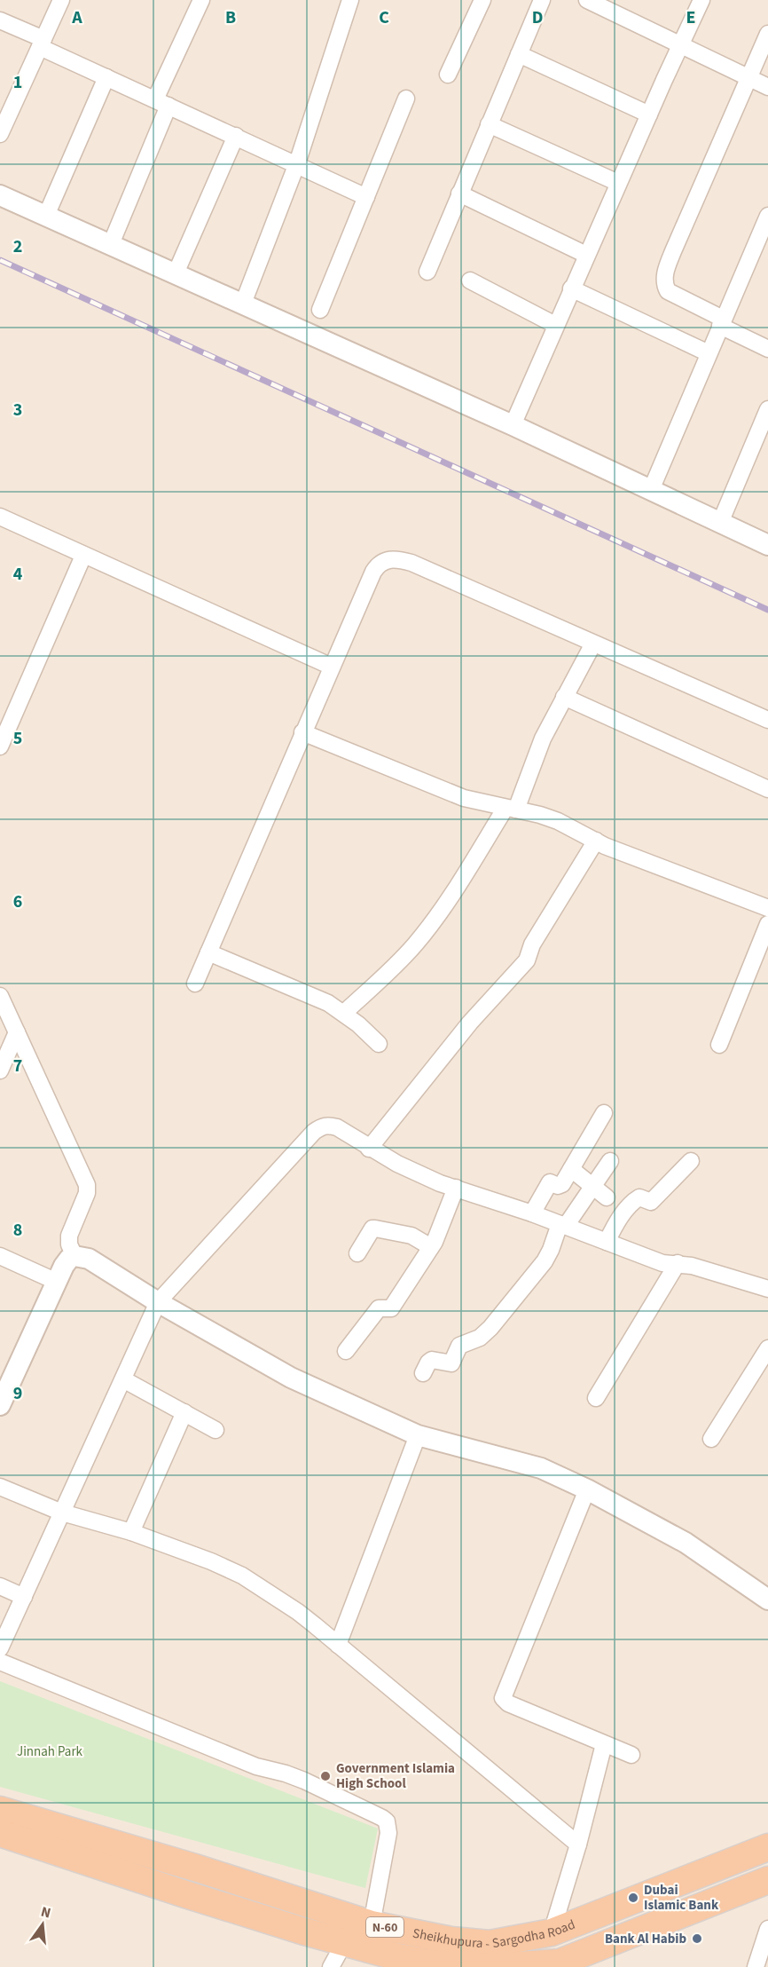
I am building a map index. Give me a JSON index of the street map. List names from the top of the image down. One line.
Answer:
{"streets":{"highway":["N-60","Sheikhupura - Sargodha Road"]},"parks":["Jinnah Park"],"places":["Government Islamia High School","Dubai Islamic Bank","Bank Al Habib"],"north":"top","grid":{"columns":["A","B","C","D","E"],"rows":["1","2","3","4","5","6","7","8","9"]}}
